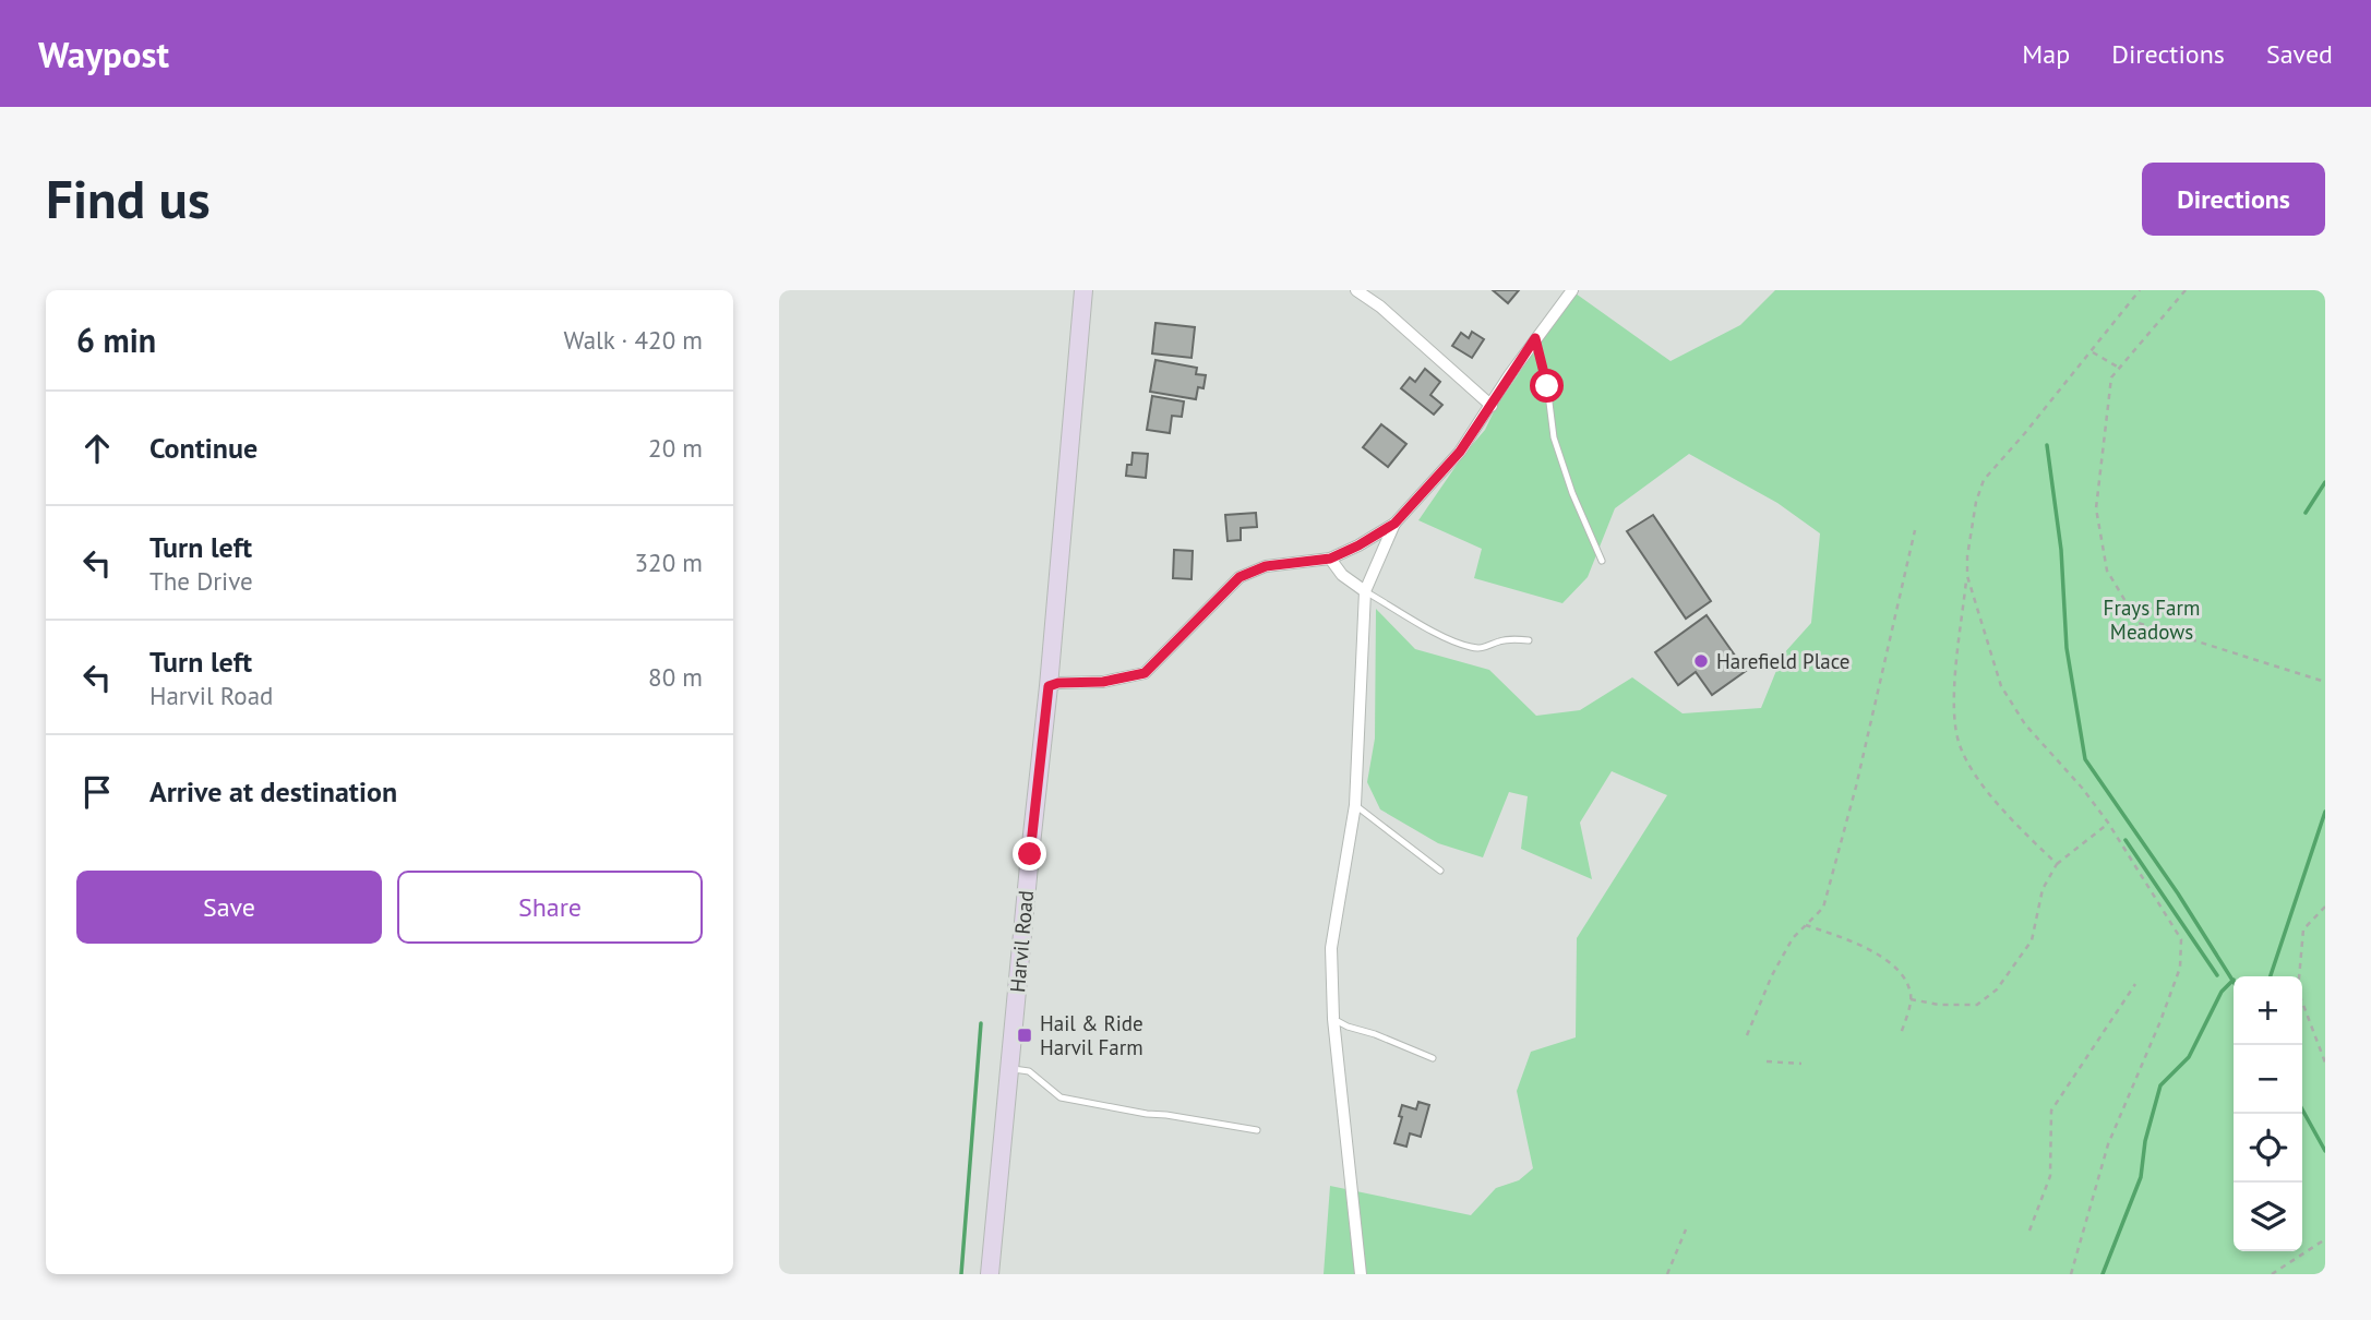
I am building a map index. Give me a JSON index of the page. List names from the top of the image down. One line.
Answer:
{"streets":{"street":["Harvil Road"]},"parks":["Frays Farm Meadows"],"places":{"other":["Harefield Place"],"transit":["Hail & Ride Harvil Farm"]},"page":{"header":"Waypost","nav":["Map","Directions","Saved"],"buttons":["Directions",["Save","Share"]],"title":"Find us","heading":["6 min","Walk · 420 m"],"list":[["Continue","20 m"],["Turn left","The Drive","320 m"],["Turn left","Harvil Road","80 m"],"Arrive at destination"],"map_buttons":["+","−"]}}
